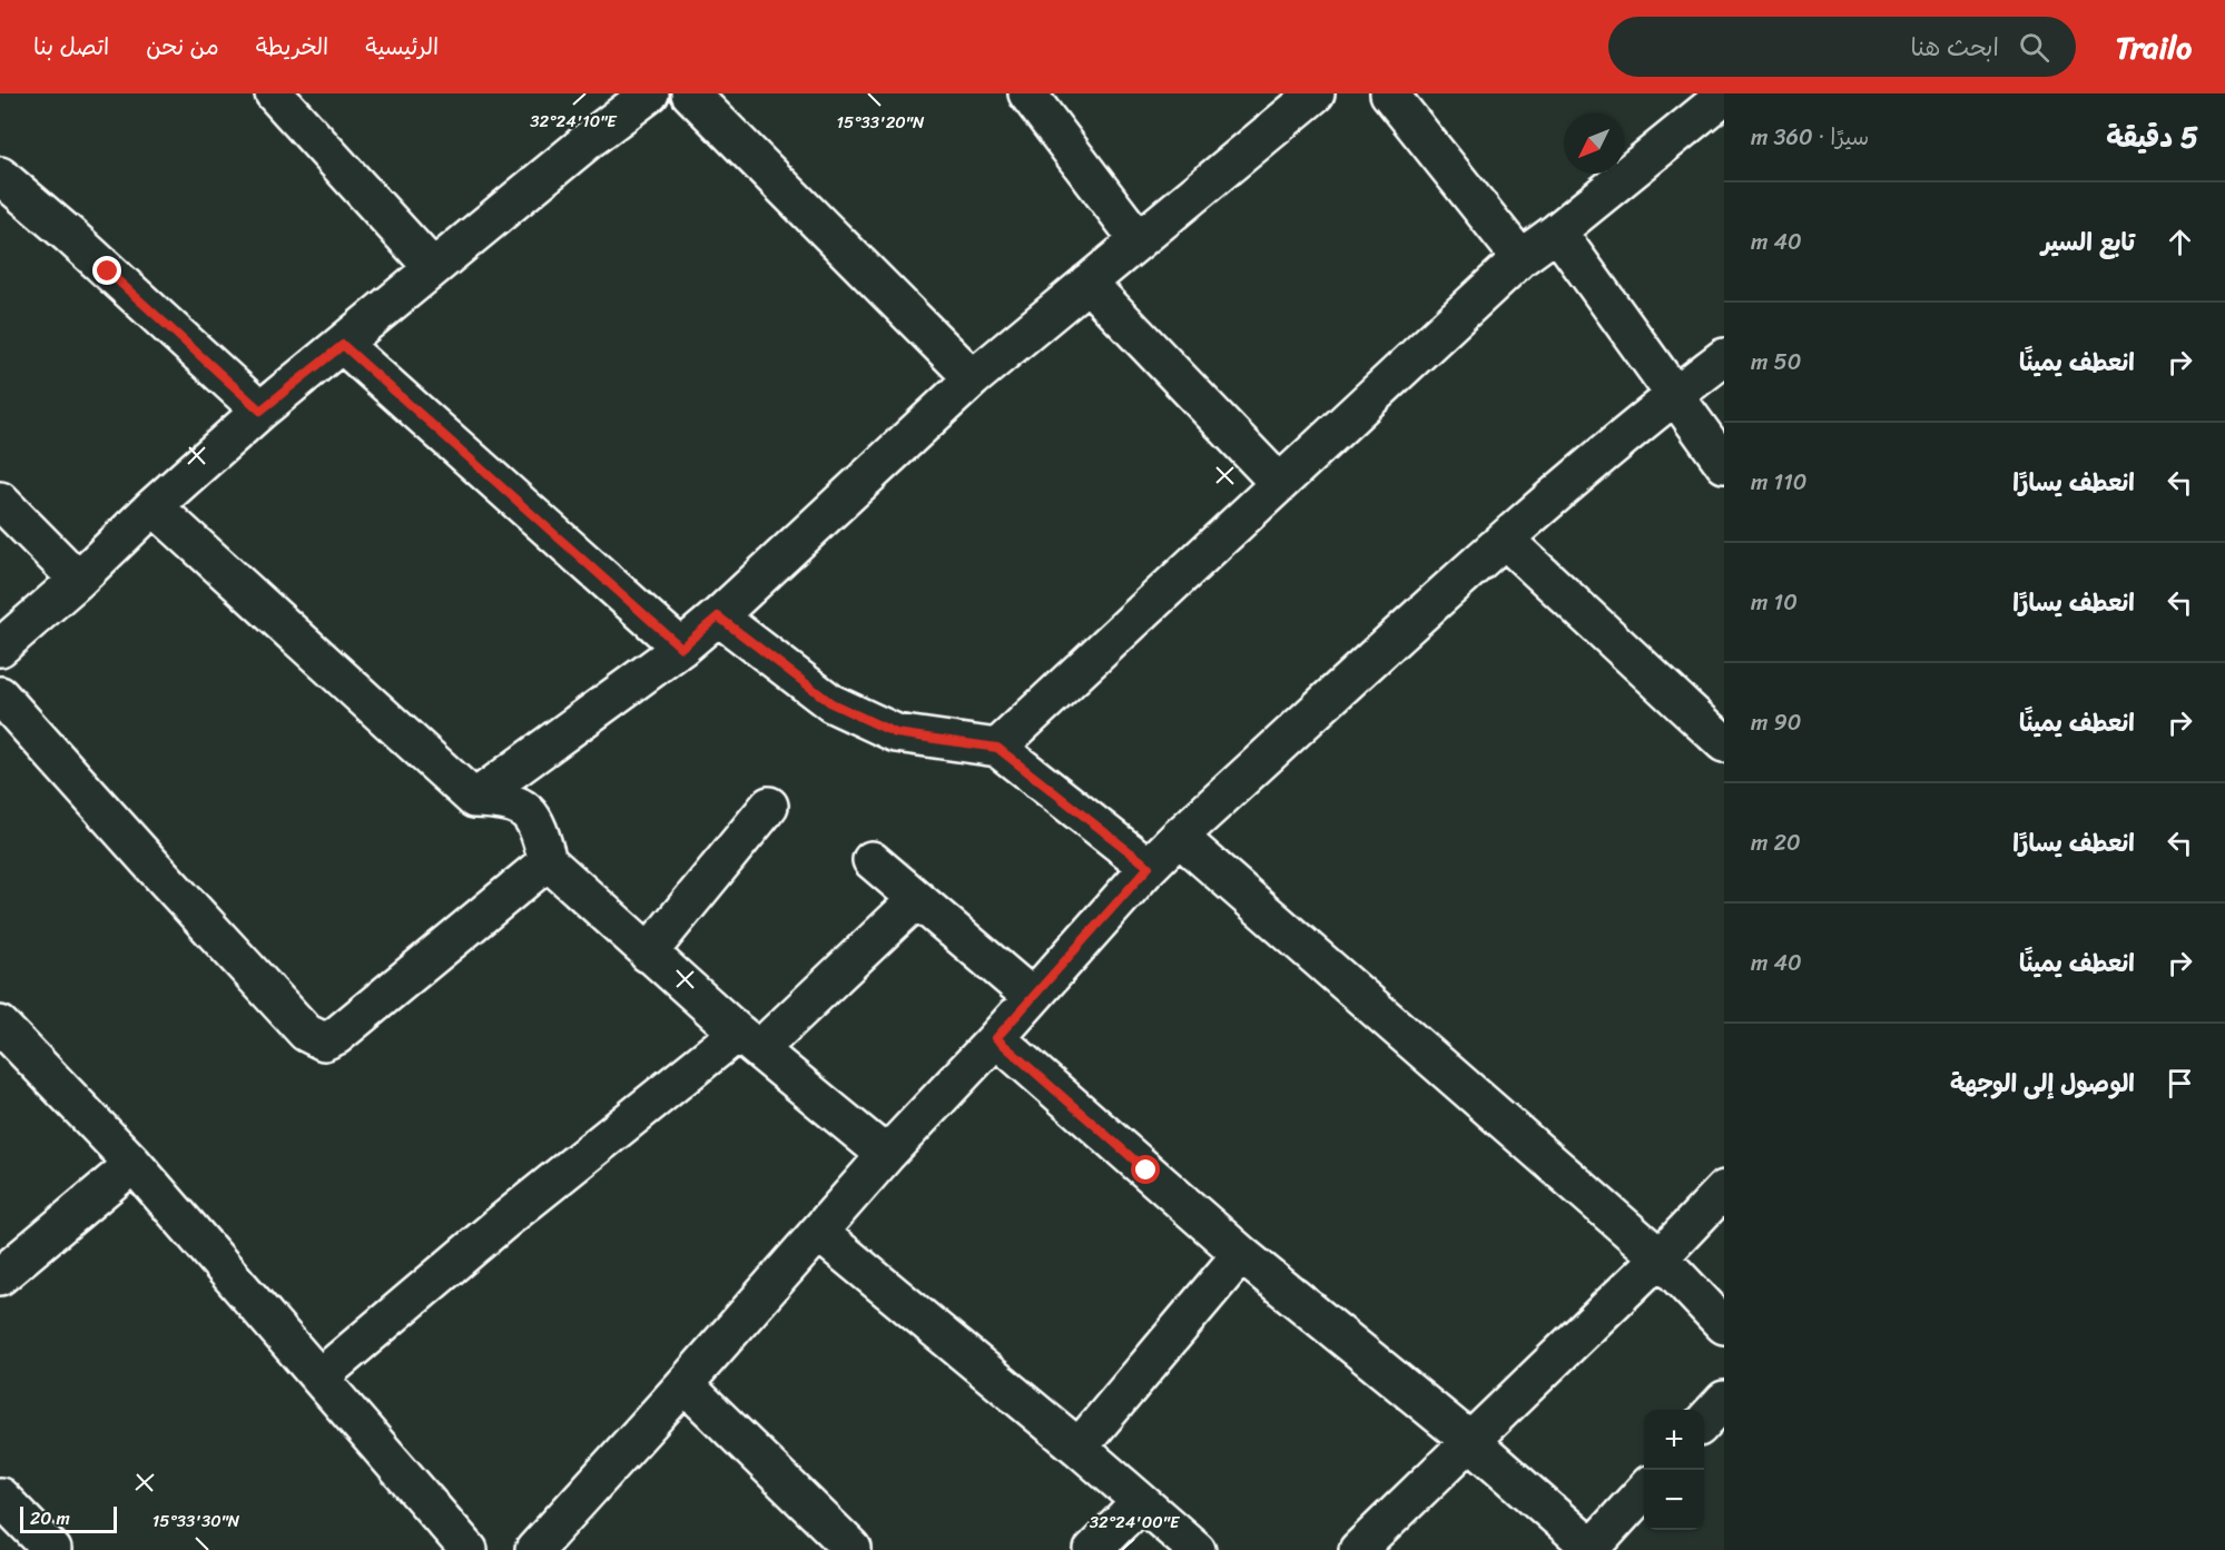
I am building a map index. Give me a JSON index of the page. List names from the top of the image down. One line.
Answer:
{"scale_bar":"20 m","north":"bottom left","page":{"header":"Trailo","search":"ابحث هنا","nav":["الرئيسية","الخريطة","من نحن","اتصل بنا"],"heading":["5 دقيقة","سيرًا · 360 m"],"list":[["تابع السير","40 m"],["انعطف يمينًا","50 m"],["انعطف يسارًا","110 m"],["انعطف يسارًا","10 m"],["انعطف يمينًا","90 m"],["انعطف يسارًا","20 m"],["انعطف يمينًا","40 m"],"الوصول إلى الوجهة"],"map_buttons":["+","−"],"scale":"20 m"},"coordinates":["32°24'10\"E","15°33'20\"N","15°33'30\"N","32°24'00\"E"]}
